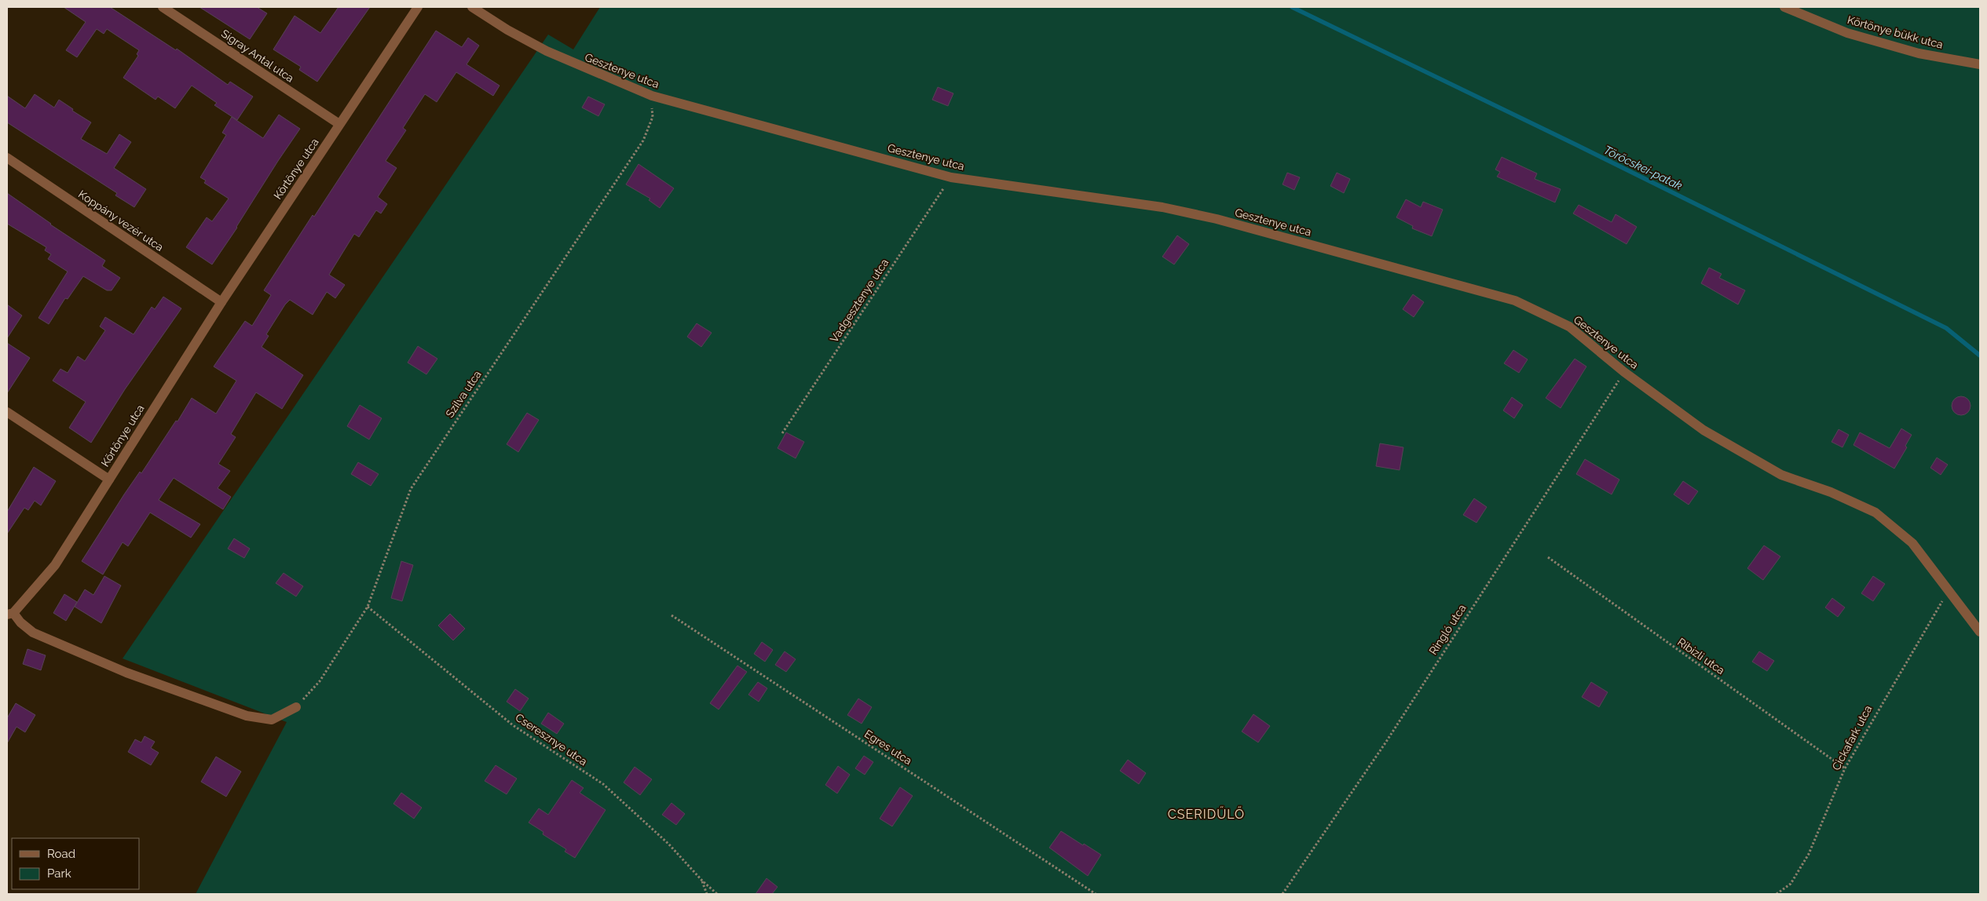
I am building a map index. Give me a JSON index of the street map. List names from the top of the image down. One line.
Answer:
{"streets":{"street":["Körtönye bükk utca","Sigray Antal utca","Gesztenye utca","Körtönye utca","Koppány vezér utca"],"path":["Vadgesztenye utca","Szilva utca","Ringló utca","Ribizli utca","Cickafark utca","Cseresznye utca","Egres utca"]},"crossings":[["Sigray Antal utca","Körtönye utca"],["Gesztenye utca","Vadgesztenye utca"],["Gesztenye utca","Szilva utca"],["Gesztenye utca","Ringló utca"],["Gesztenye utca","Cickafark utca"],["Körtönye utca","Koppány vezér utca"],["Körtönye utca","Szilva utca"],["Szilva utca","Cseresznye utca"],["Ribizli utca","Cickafark utca"]],"districts":["CSERIDŰLŐ"],"water":["Töröcskei-patak"],"legend":["Road","Park"]}
